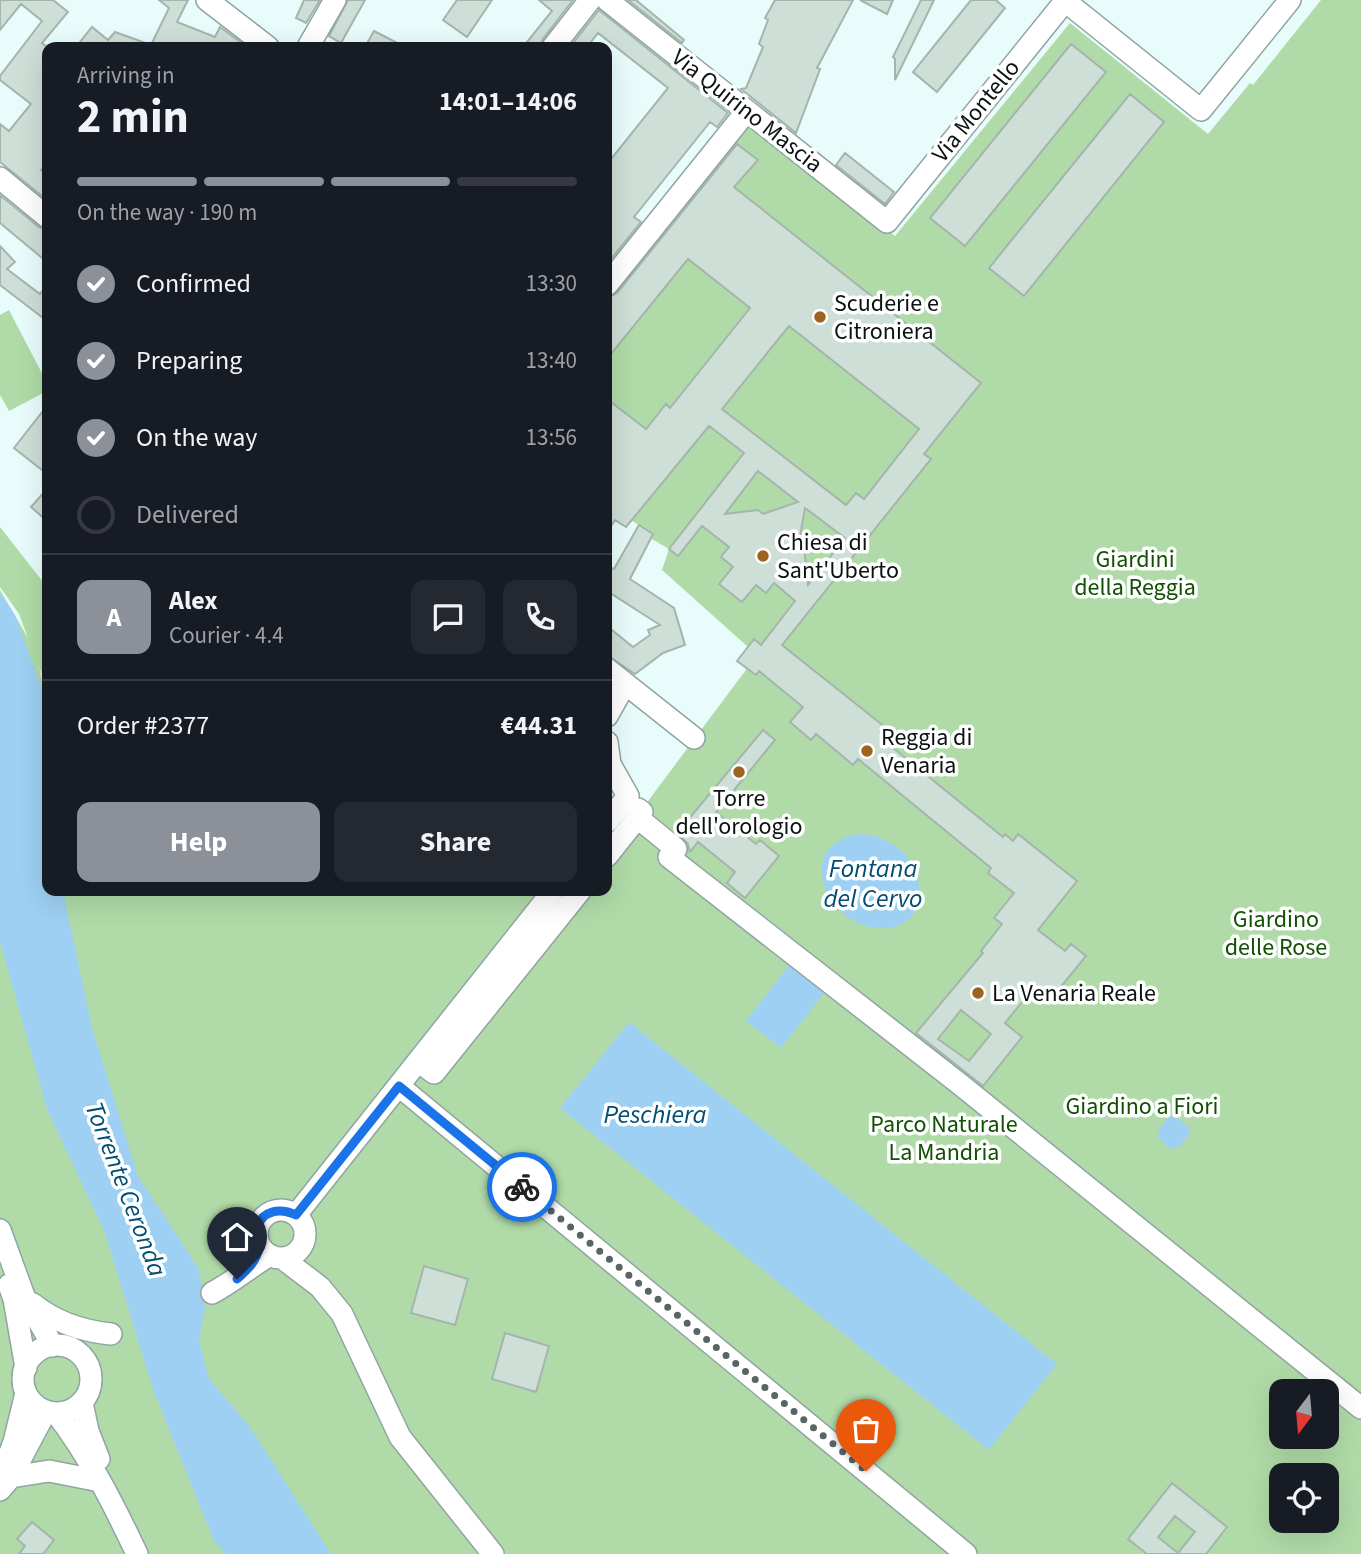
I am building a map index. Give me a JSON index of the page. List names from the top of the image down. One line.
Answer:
{"streets":{"street":["Via Quirino Mascia","Via Montello"]},"crossings":[["Via Quirino Mascia","Via Montello"]],"water":["Fontana del Cervo","Peschiera","Torrente Ceronda"],"parks":["Giardini della Reggia","Giardino delle Rose","Giardino a Fiori","Parco Naturale La Mandria"],"places":["Scuderie e Citroniera","Chiesa di Sant'Uberto","Reggia di Venaria","Torre dell'orologio","La Venaria Reale"],"north":"bottom","page":{"heading":["2 min","Arriving in","14:01–14:06"],"panel":["Alex","Courier · 4.4","Order #2377","€44.31"],"bar":"On the way · 190 m","list":[["Confirmed","13:30"],["Preparing","13:40"],["On the way","13:56"],"Delivered"],"round":"A","buttons":["Help","Share"]}}
